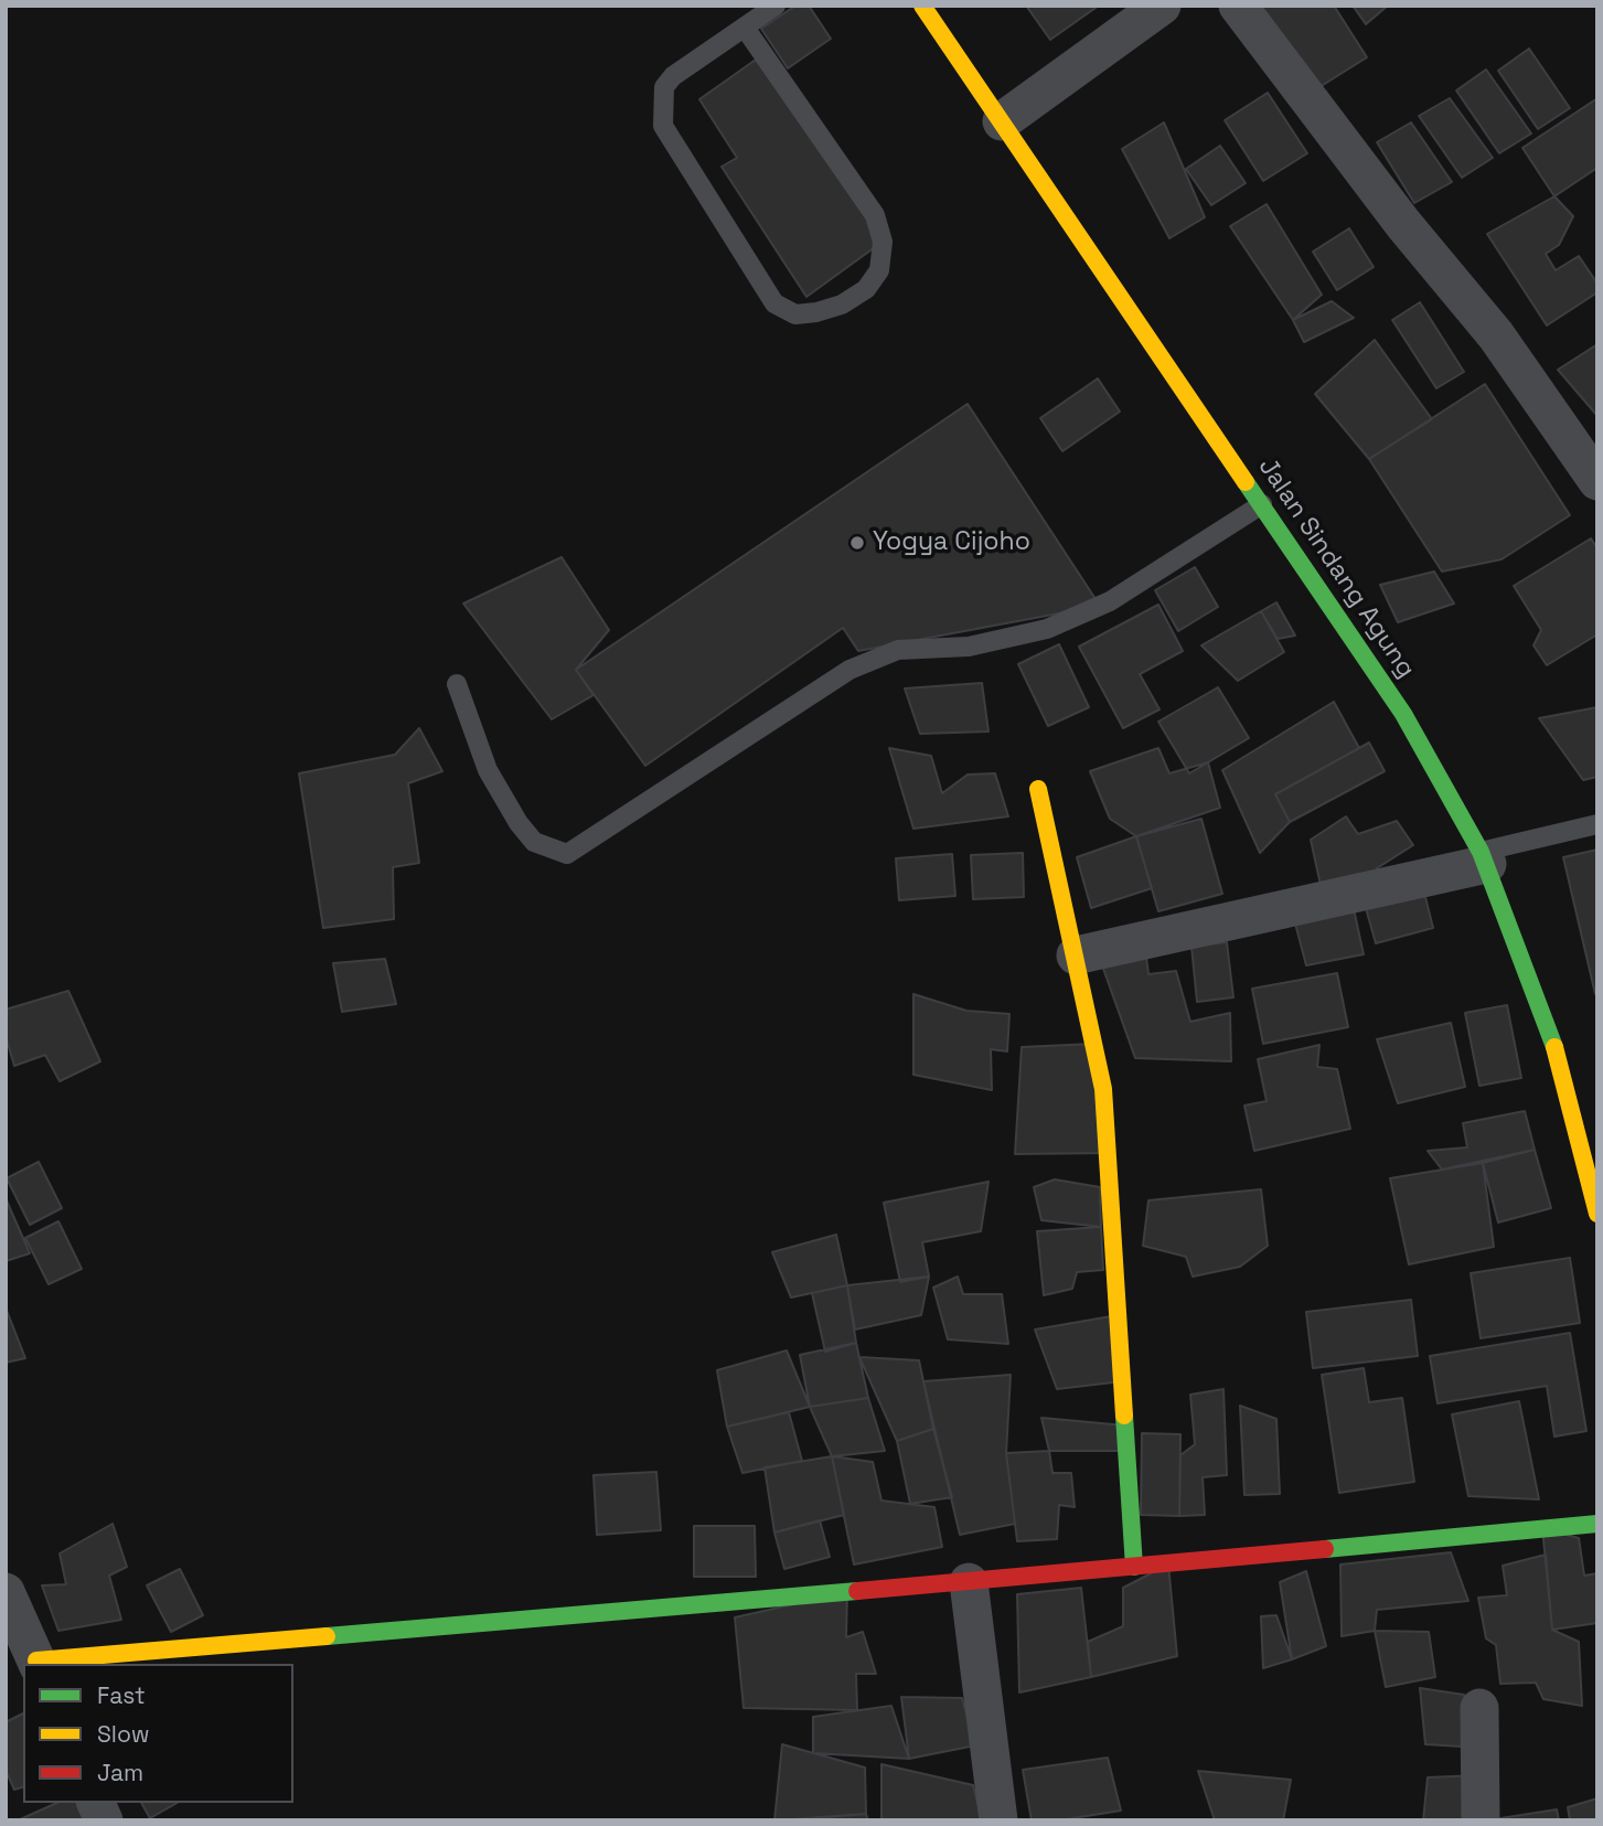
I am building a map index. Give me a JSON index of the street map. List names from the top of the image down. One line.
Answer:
{"streets":{"street":["Jalan Sindang Agung"]},"places":["Yogya Cijoho"],"legend":["Fast","Slow","Jam"]}
